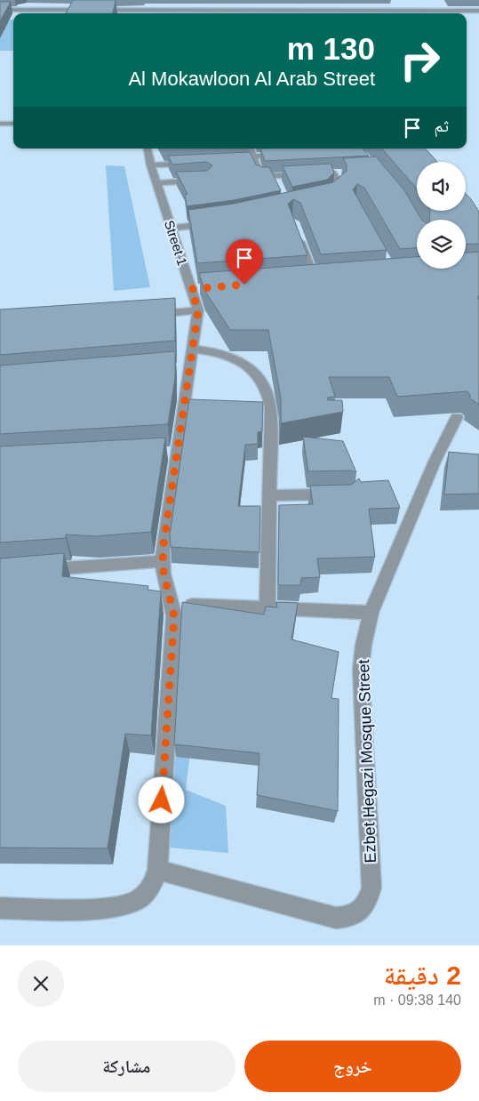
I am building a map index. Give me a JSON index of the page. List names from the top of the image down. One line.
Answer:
{"streets":{"street":["Street 1","Ezbet Hegazi Mosque Street"]},"crossings":[["Street 1","Ezbet Hegazi Mosque Street"]],"page":{"turn":["130 m","Al Mokawloon Al Arab Street"],"then":"ثم","heading":["2 دقيقة","140 m · 09:38"],"buttons":["خروج","مشاركة"]}}
